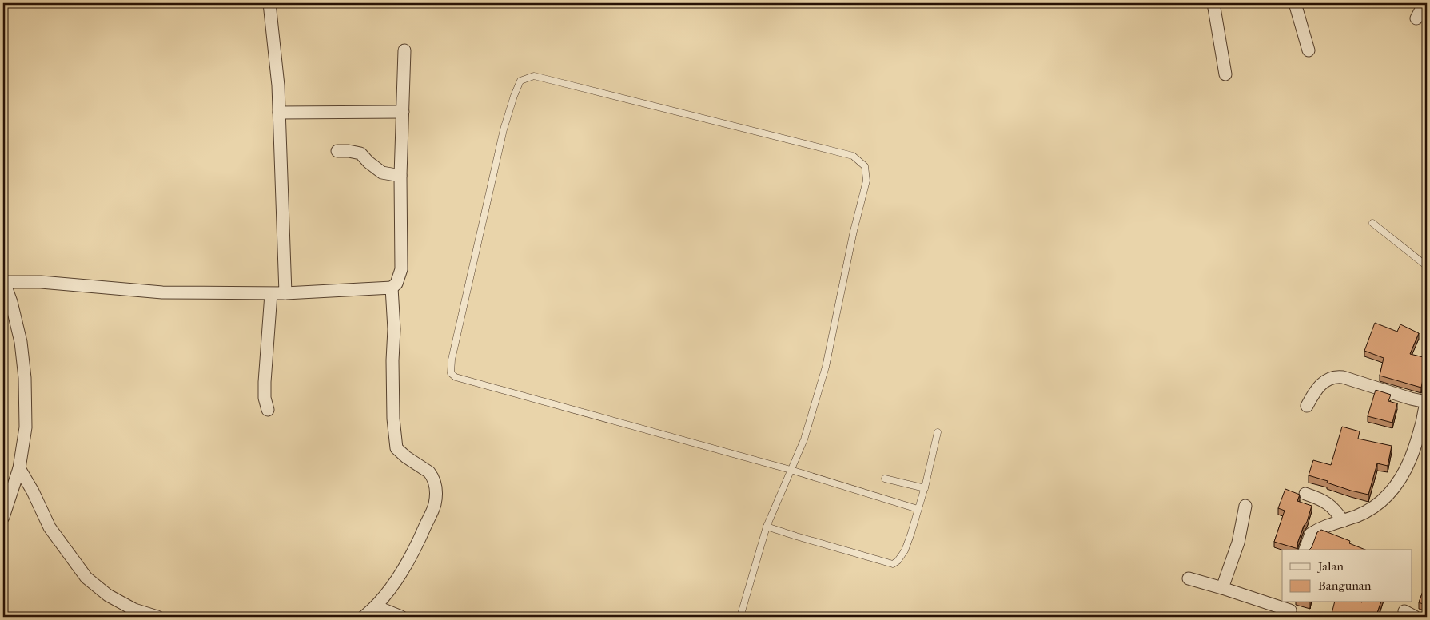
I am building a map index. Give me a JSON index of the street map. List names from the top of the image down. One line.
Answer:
{"legend":["Jalan","Bangunan"]}
